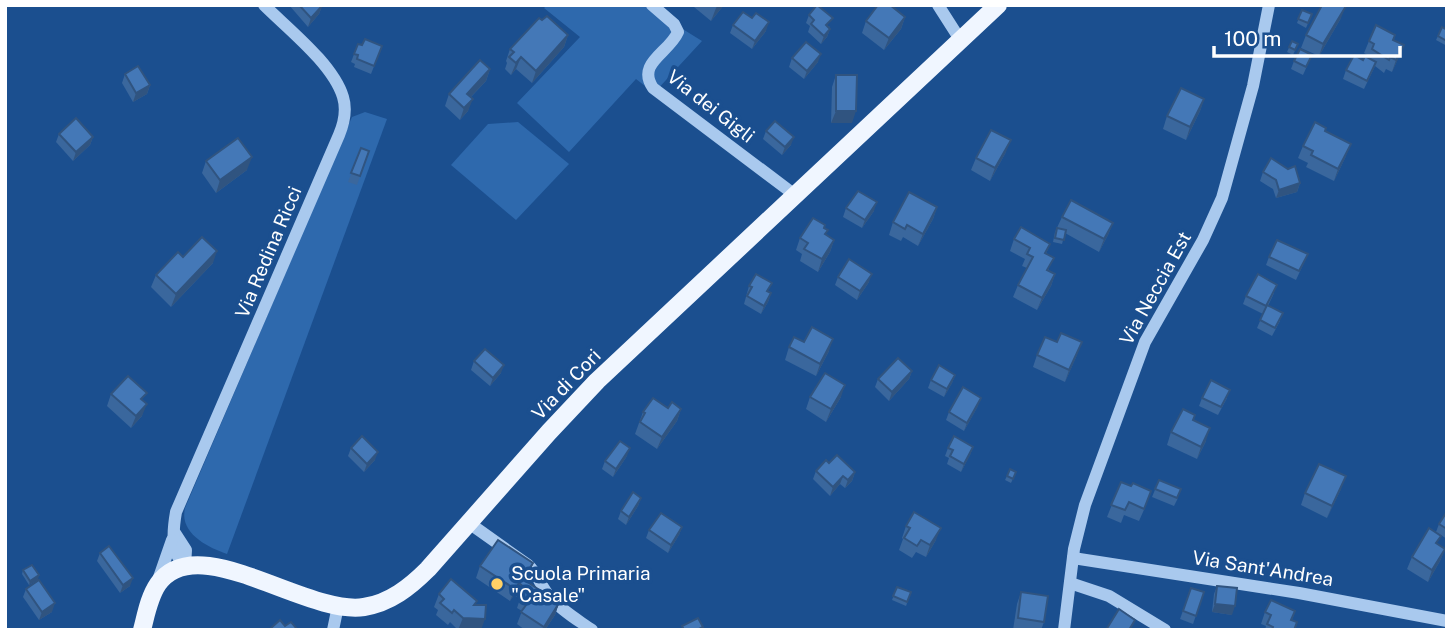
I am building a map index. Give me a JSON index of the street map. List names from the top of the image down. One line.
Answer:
{"streets":{"main road":["Via di Cori"],"street":["Via dei Gigli","Via Redina Ricci","Via Neccia Est","Via Sant'Andrea"]},"crossings":[["Via dei Gigli","Via di Cori"],["Via Neccia Est","Via Sant'Andrea"]],"places":["Scuola Primaria \"Casale\""],"scale_bar":"100 m"}
